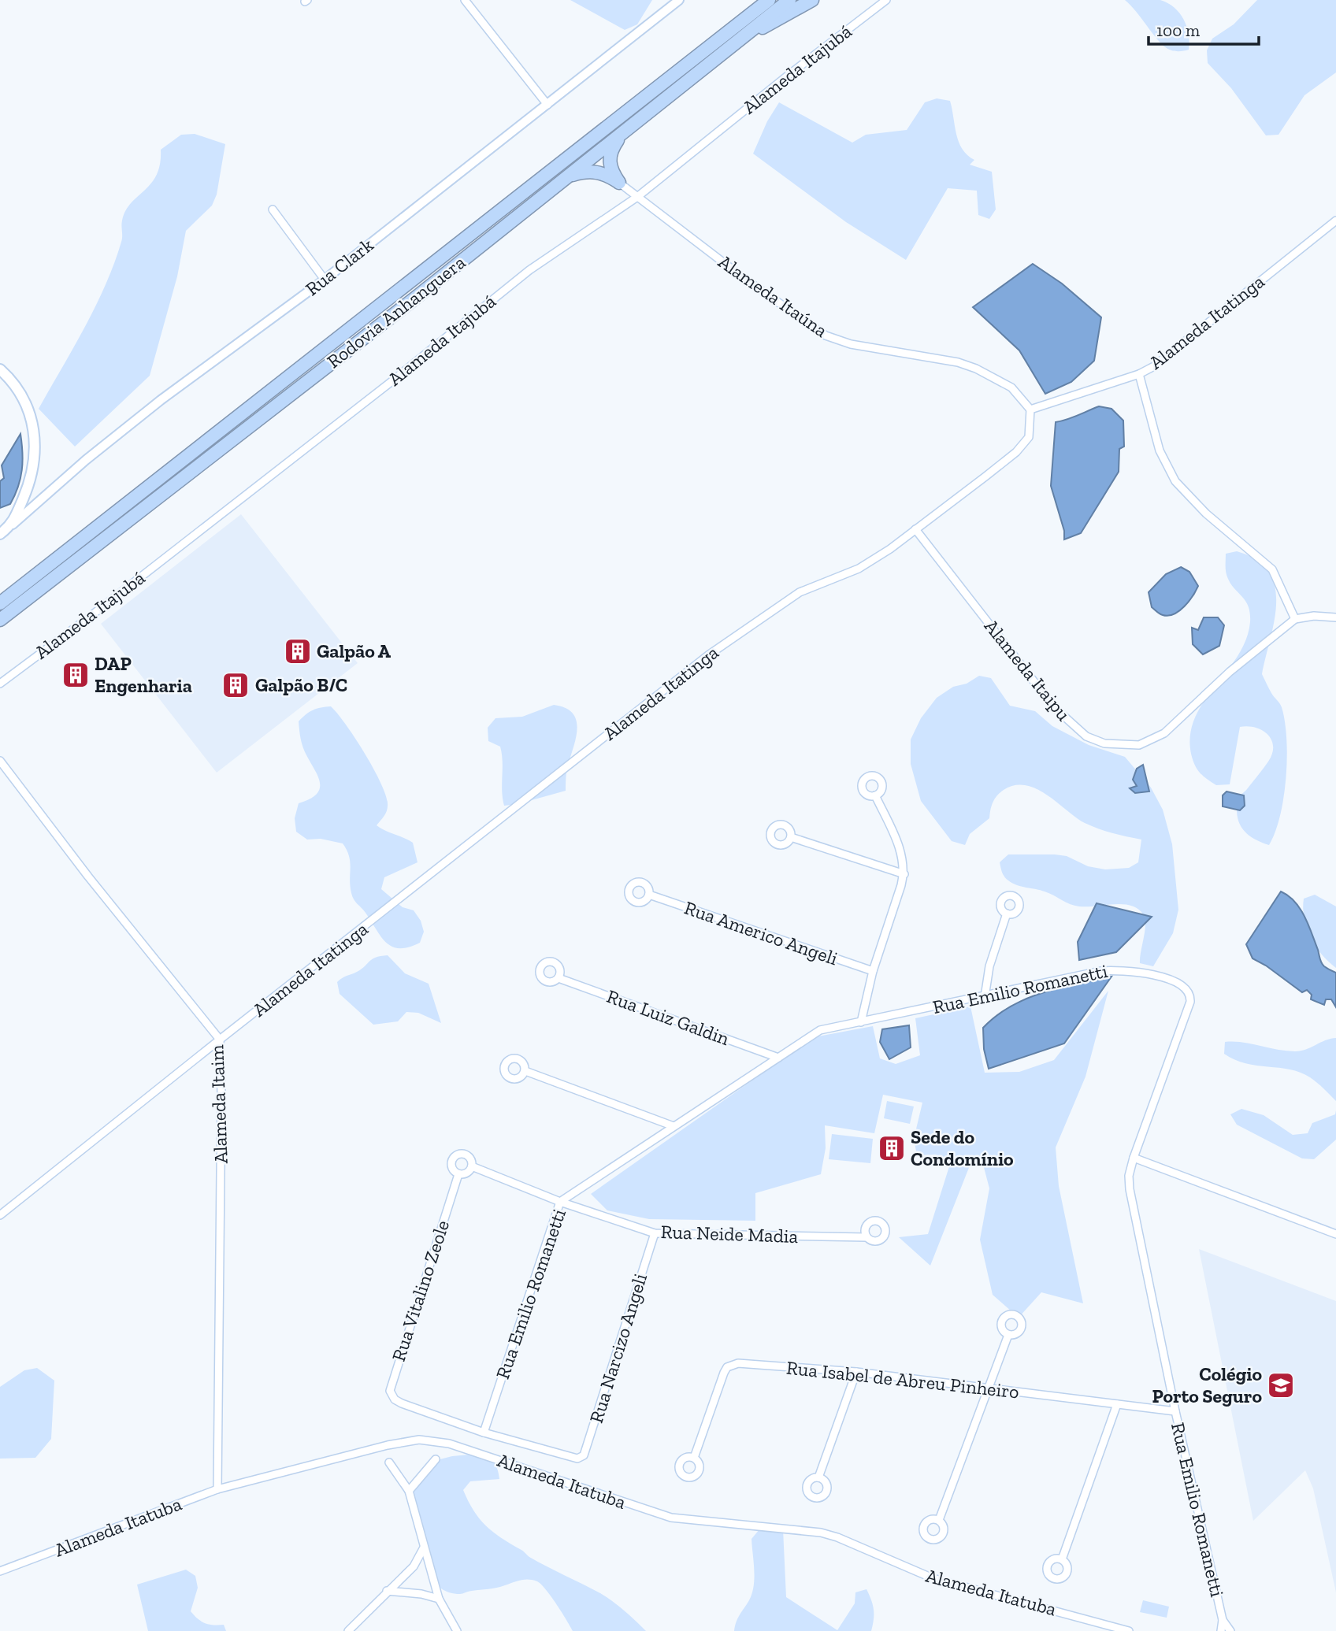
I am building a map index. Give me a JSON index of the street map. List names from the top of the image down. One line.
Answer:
{"streets":{"highway":["Rodovia Anhanguera"],"main road":["Rua Clark"],"street":["Alameda Itajubá","Alameda Itaúna","Alameda Itatinga","Alameda Itaipu","Rua Americo Angeli","Rua Emilio Romanetti","Rua Luiz Galdin","Alameda Itaim","Rua Neide Madia","Rua Vitalino Zeole","Rua Narcizo Angeli","Rua Isabel de Abreu Pinheiro","Alameda Itatuba"]},"crossings":[["Alameda Itajubá","Alameda Itaúna"],["Alameda Itaúna","Alameda Itatinga"],["Alameda Itatinga","Alameda Itaipu"],["Alameda Itatinga","Alameda Itaim"],["Rua Emilio Romanetti","Rua Luiz Galdin"],["Rua Emilio Romanetti","Rua Neide Madia"],["Rua Emilio Romanetti","Rua Vitalino Zeole"],["Rua Emilio Romanetti","Rua Narcizo Angeli"],["Rua Emilio Romanetti","Rua Isabel de Abreu Pinheiro"],["Alameda Itaim","Alameda Itatuba"],["Rua Neide Madia","Rua Vitalino Zeole"],["Rua Neide Madia","Rua Narcizo Angeli"],["Rua Vitalino Zeole","Rua Narcizo Angeli"]],"places":{"building":["Galpão A","DAP Engenharia","Galpão B/C","Sede do Condomínio"],"school or university":["Colégio Porto Seguro"]},"scale_bar":"100 m"}
